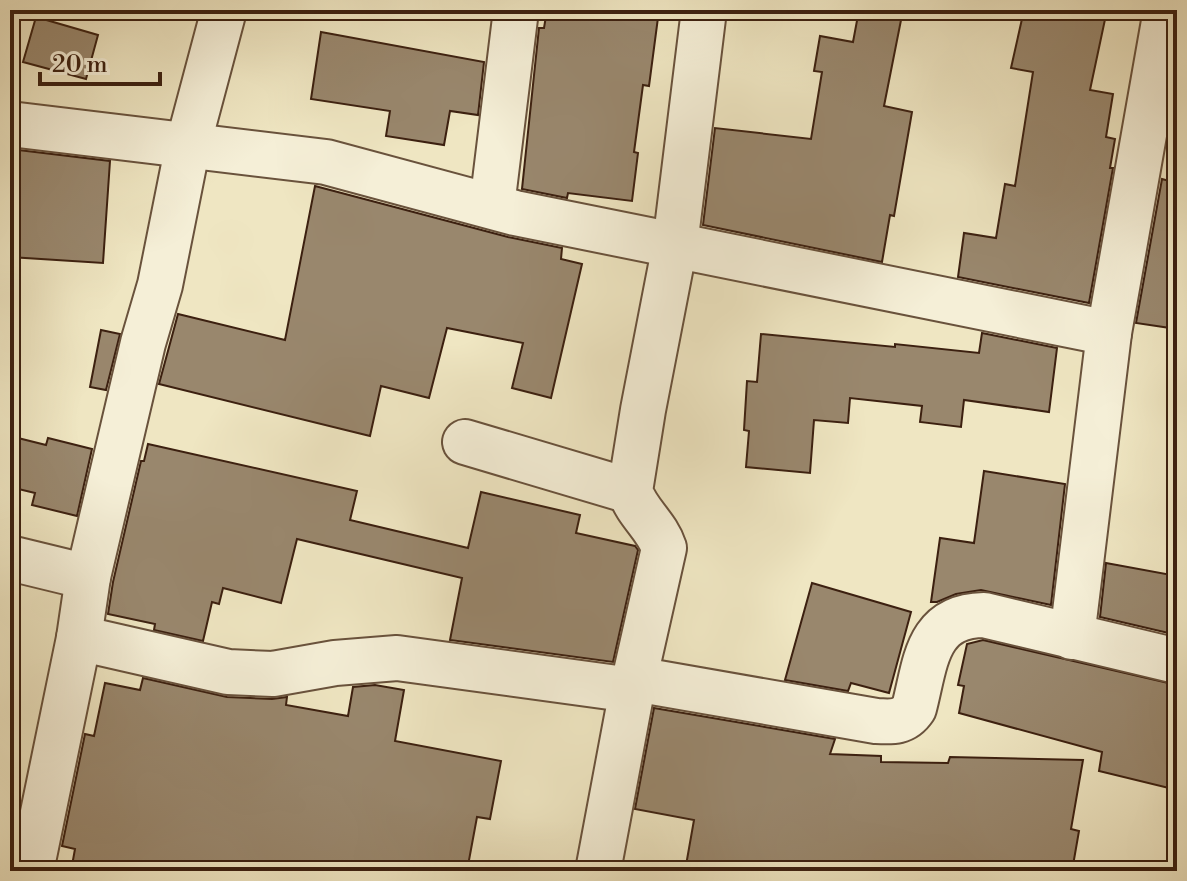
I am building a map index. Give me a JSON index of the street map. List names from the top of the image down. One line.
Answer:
{"scale_bar":"20 m"}
